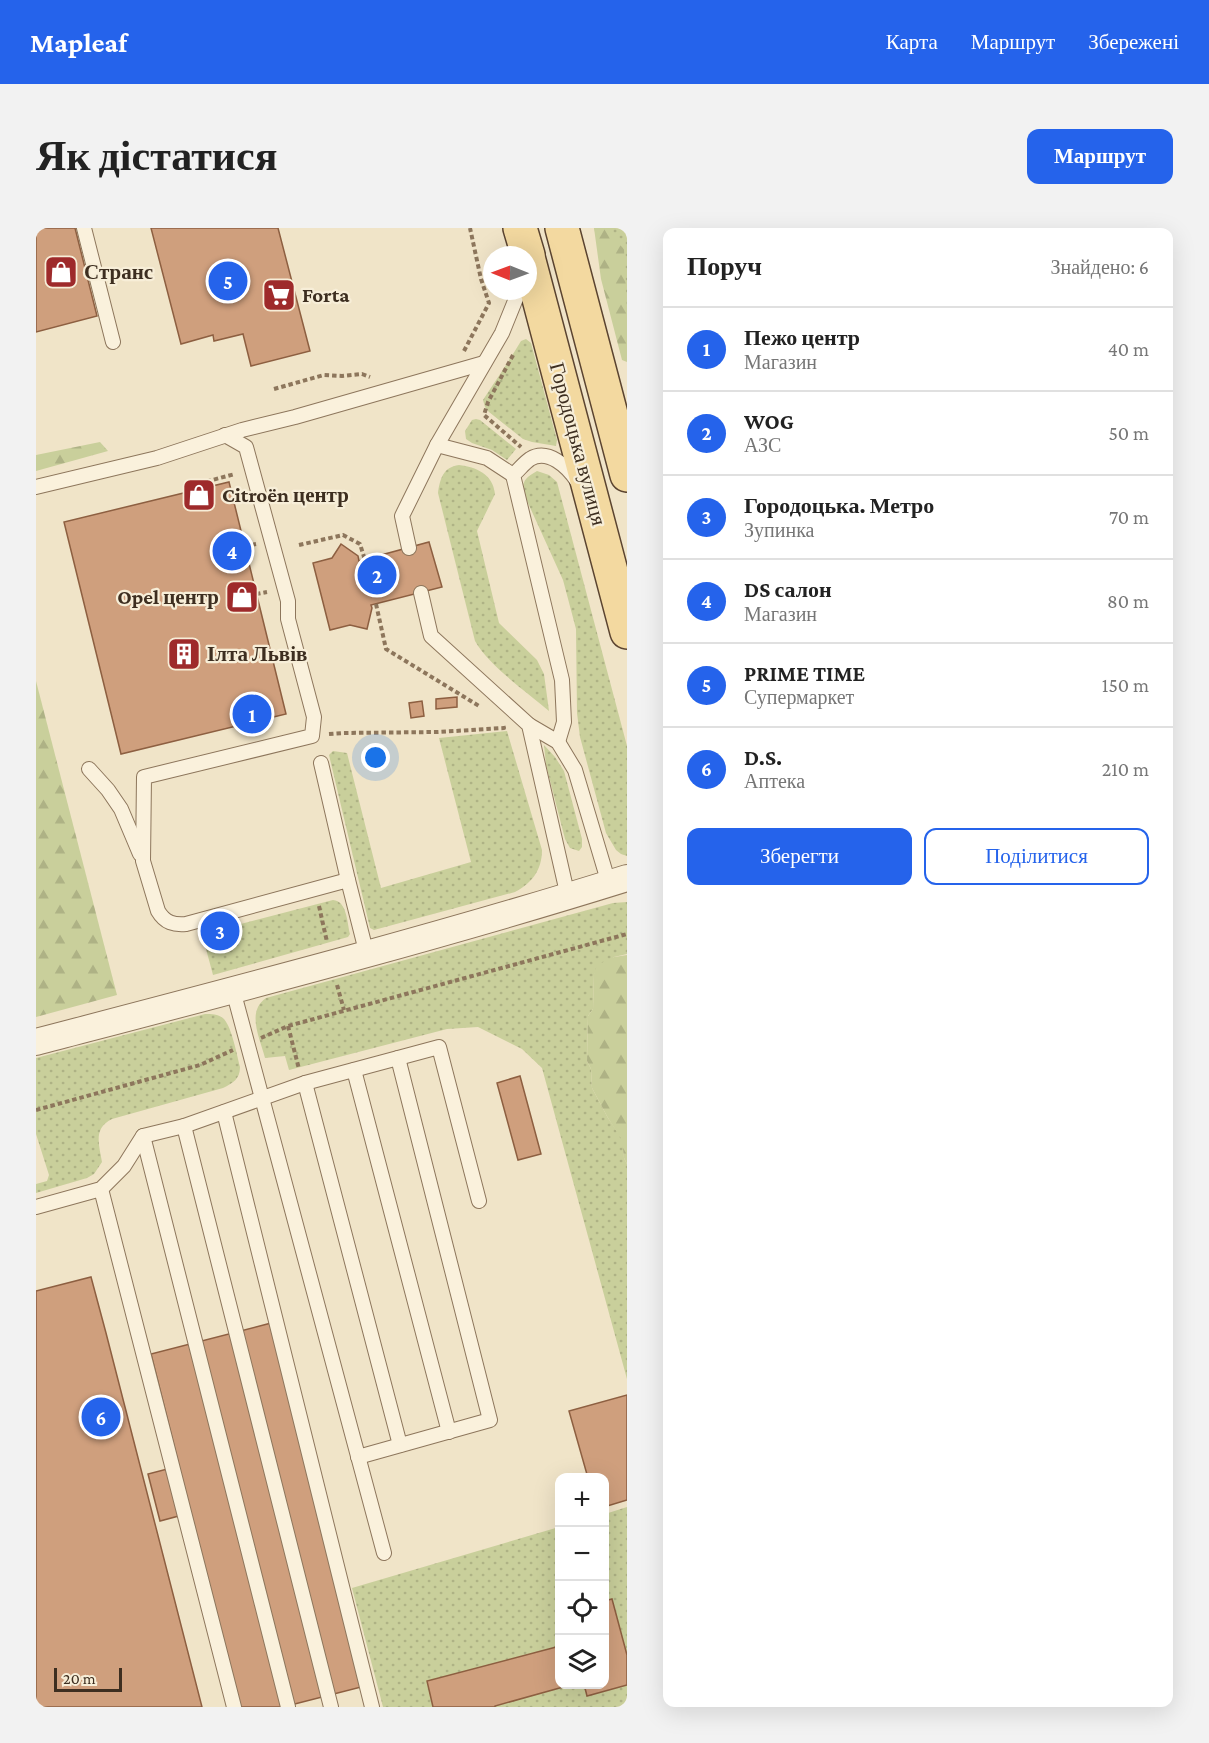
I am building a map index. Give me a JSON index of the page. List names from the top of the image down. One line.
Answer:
{"streets":{"main road":["Городоцька вулиця"]},"places":{"shop":["Странс","Citroën центр","Opel центр"],"supermarket":["Forta"],"building":["Ілта Львів"]},"scale_bar":"20 m","north":"left","page":{"header":"Mapleaf","nav":["Карта","Маршрут","Збережені"],"buttons":["Маршрут",["Зберегти","Поділитися"]],"title":"Як дістатися","heading":["Поруч","Знайдено: 6"],"pins":["5","4","2","1","3","6"],"list":[{"mark":"1","name":"Пежо центр","note":"Магазин","value":"40 m"},{"mark":"2","name":"WOG","note":"АЗС","value":"50 m"},{"mark":"3","name":"Городоцька. Метро","note":"Зупинка","value":"70 m"},{"mark":"4","name":"DS салон","note":"Магазин","value":"80 m"},{"mark":"5","name":"PRIME TIME","note":"Супермаркет","value":"150 m"},{"mark":"6","name":"D.S.","note":"Аптека","value":"210 m"}],"map_buttons":["+","−"],"scale":"20 m"}}
